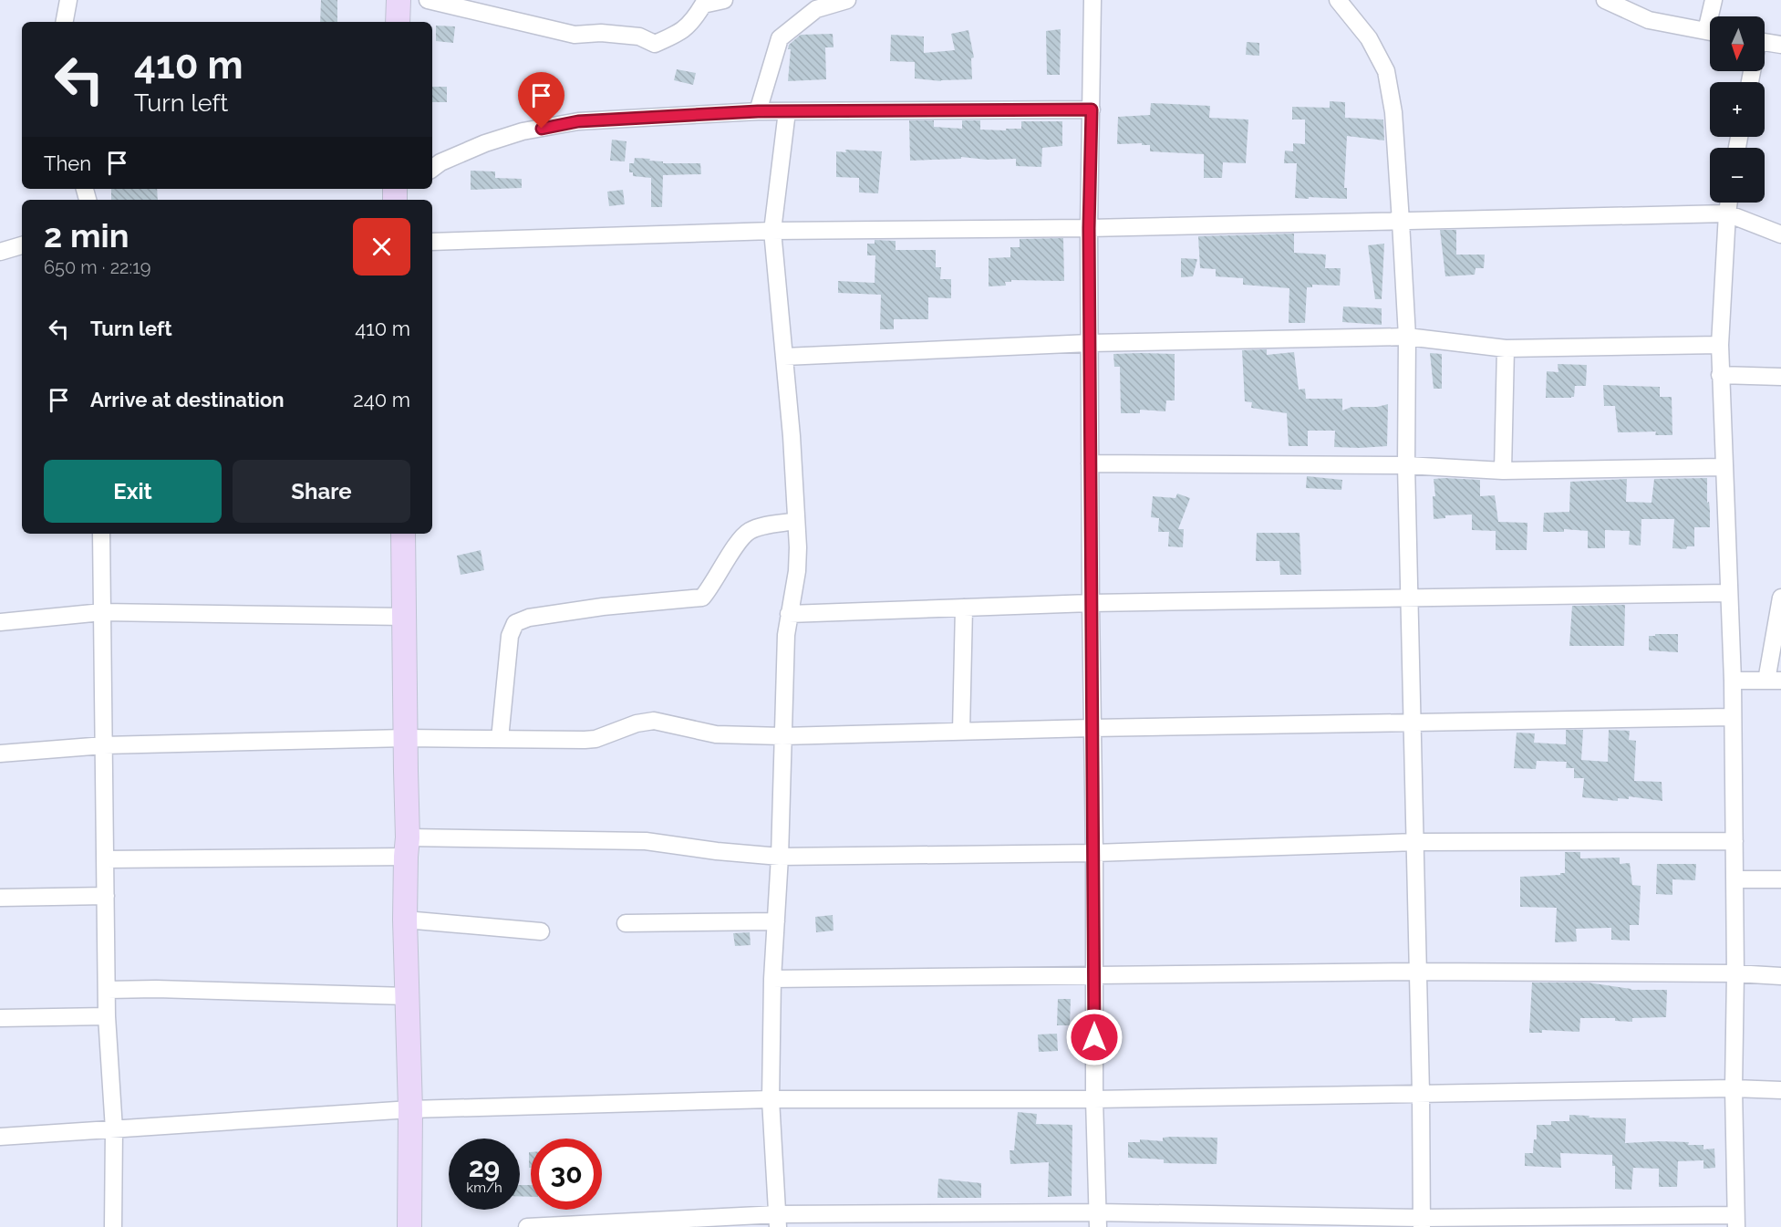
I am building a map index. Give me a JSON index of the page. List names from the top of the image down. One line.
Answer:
{"north":"bottom","page":{"map_buttons":["+","−"],"turn":["410 m","Turn left"],"then":"Then","heading":["2 min","650 m · 22:19"],"list":[{"name":"Turn left","value":"410 m"},{"name":"Arrive at destination","value":"240 m"}],"buttons":["Exit","Share"],"speed":"29 km/h","limit":"30"}}
